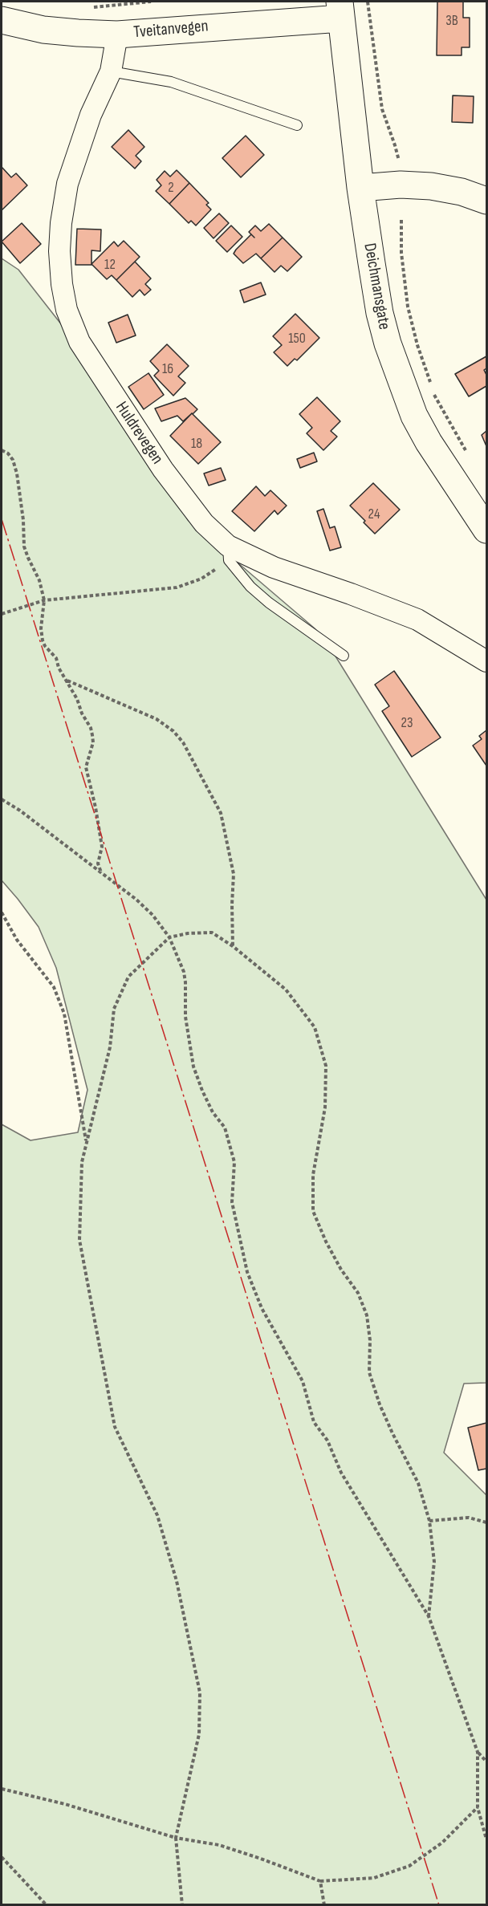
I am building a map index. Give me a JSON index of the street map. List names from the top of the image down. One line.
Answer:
{"streets":{"main road":["Tveitanvegen","Deichmansgate"],"street":["Huldrevegen"]},"crossings":[["Tveitanvegen","Deichmansgate"],["Tveitanvegen","Huldrevegen"]],"house_numbers":["3B","2","12","150","16","18","24","23"]}
